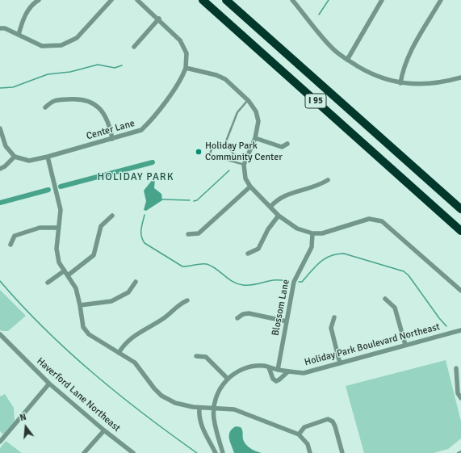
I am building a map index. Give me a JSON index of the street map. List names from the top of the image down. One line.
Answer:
{"streets":{"highway":["I 95"],"street":["Center Lane","Blossom Lane","Holiday Park Boulevard Northeast","Haverford Lane Northeast"]},"crossings":[["Blossom Lane","Holiday Park Boulevard Northeast"]],"districts":["HOLIDAY PARK"],"places":["Holiday Park Community Center"],"north":"top"}
